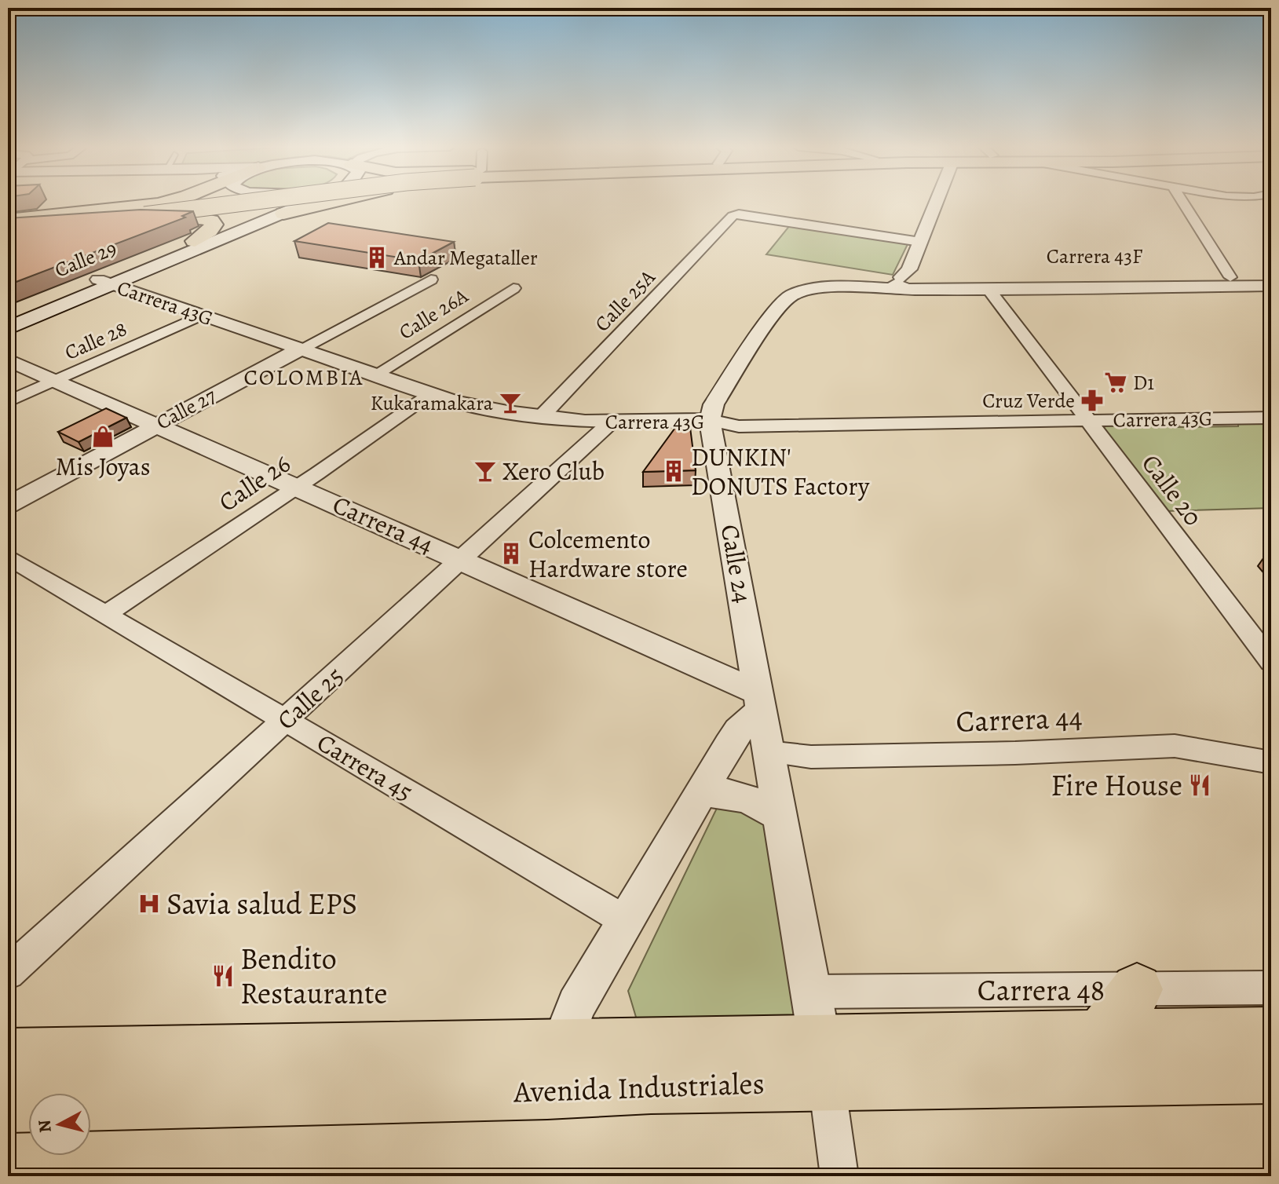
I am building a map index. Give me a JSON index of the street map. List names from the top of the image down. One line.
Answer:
{"streets":{"main road":["Calle 29","Avenida Industriales"],"street":["Carrera 43F","Calle 25A","Carrera 43G","Calle 26A","Calle 28","Calle 27","Calle 26","Calle 20","Carrera 44","Calle 24","Calle 25","Carrera 45","Carrera 48"]},"crossings":[["Carrera 43F","Carrera 43G"],["Carrera 43F","Calle 20"],["Carrera 43F","Calle 24"],["Calle 29","Carrera 43G"],["Calle 25A","Carrera 43G"],["Carrera 43G","Calle 26A"],["Carrera 43G","Calle 28"],["Carrera 43G","Calle 27"],["Carrera 43G","Calle 26"],["Carrera 43G","Calle 20"],["Carrera 43G","Calle 24"],["Carrera 43G","Calle 25"],["Calle 28","Carrera 44"],["Calle 27","Carrera 44"],["Calle 26","Carrera 44"],["Calle 26","Carrera 45"],["Carrera 44","Calle 24"],["Carrera 44","Calle 25"],["Calle 24","Carrera 48"],["Calle 24","Avenida Industriales"],["Calle 25","Carrera 45"],["Carrera 48","Avenida Industriales"]],"districts":["COLOMBIA"],"places":{"building":["Andar Megataller","DUNKIN' DONUTS Factory","Colcemento Hardware store"],"supermarket":["D1"],"pharmacy":["Cruz Verde"],"bar":["Kukaramakara","Xero Club"],"shop":["Mis Joyas"],"restaurant":["Fire House","Bendito Restaurante"],"hospital":["Savia salud EPS"]},"north":"left"}
